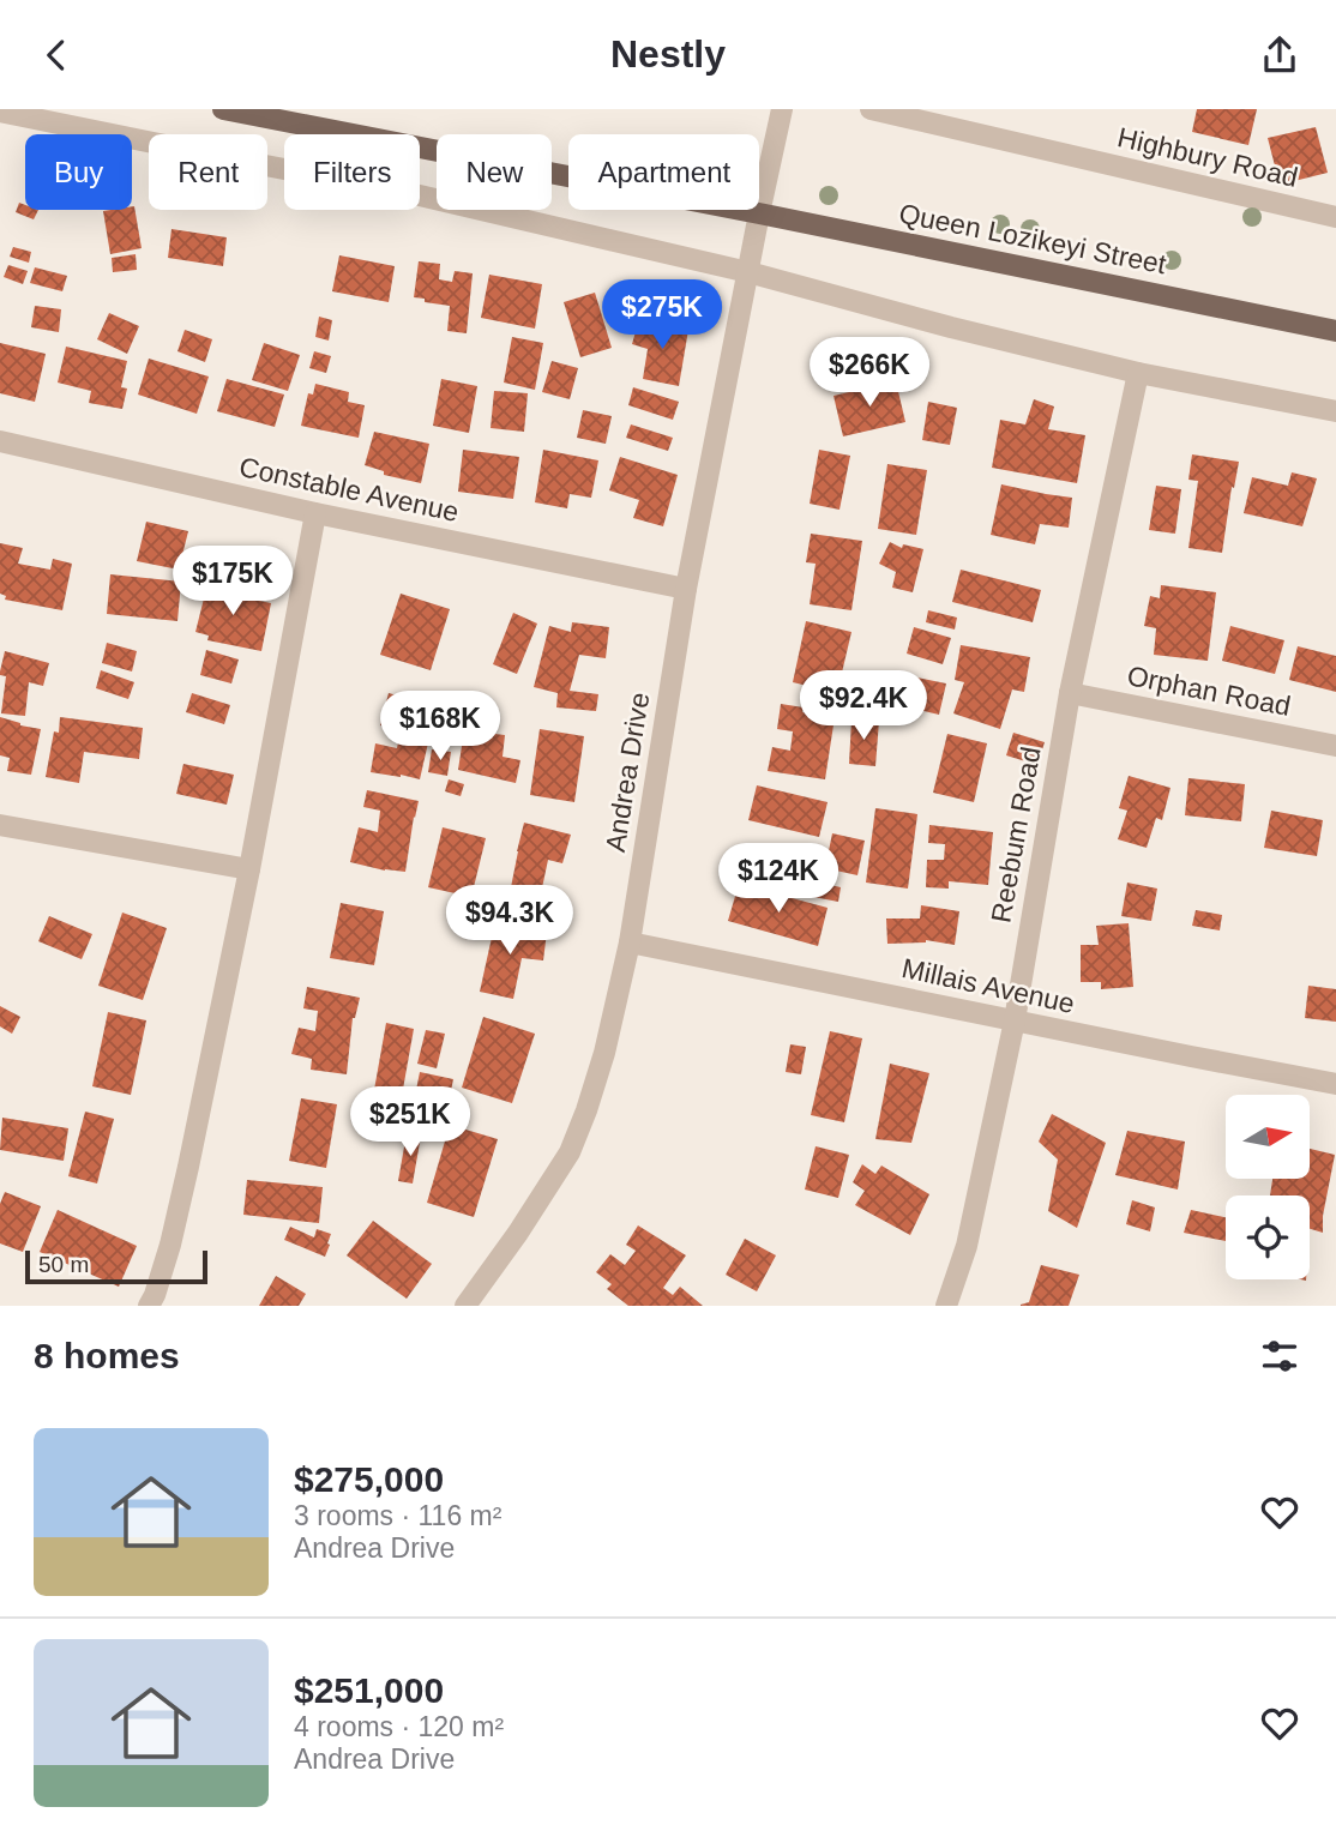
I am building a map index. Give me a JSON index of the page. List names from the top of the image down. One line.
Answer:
{"streets":{"main road":["Queen Lozikeyi Street"],"street":["Highbury Road","Constable Avenue","Orphan Road","Andrea Drive","Reebum Road","Millais Avenue"]},"crossings":[["Queen Lozikeyi Street","Andrea Drive"],["Constable Avenue","Andrea Drive"],["Orphan Road","Reebum Road"],["Andrea Drive","Millais Avenue"],["Reebum Road","Millais Avenue"]],"scale_bar":"50 m","north":"right","page":{"header":"Nestly","chip":["Buy","Rent","Filters","New","Apartment"],"price":["$275K","$266K","$175K","$92.4K","$168K","$124K","$94.3K","$251K"],"scale":"50 m","heading":"8 homes","list":[{"name":"$275,000","note":"3 rooms · 116 m² · Andrea Drive"},{"name":"$251,000","note":"4 rooms · 120 m² · Andrea Drive"}]}}
